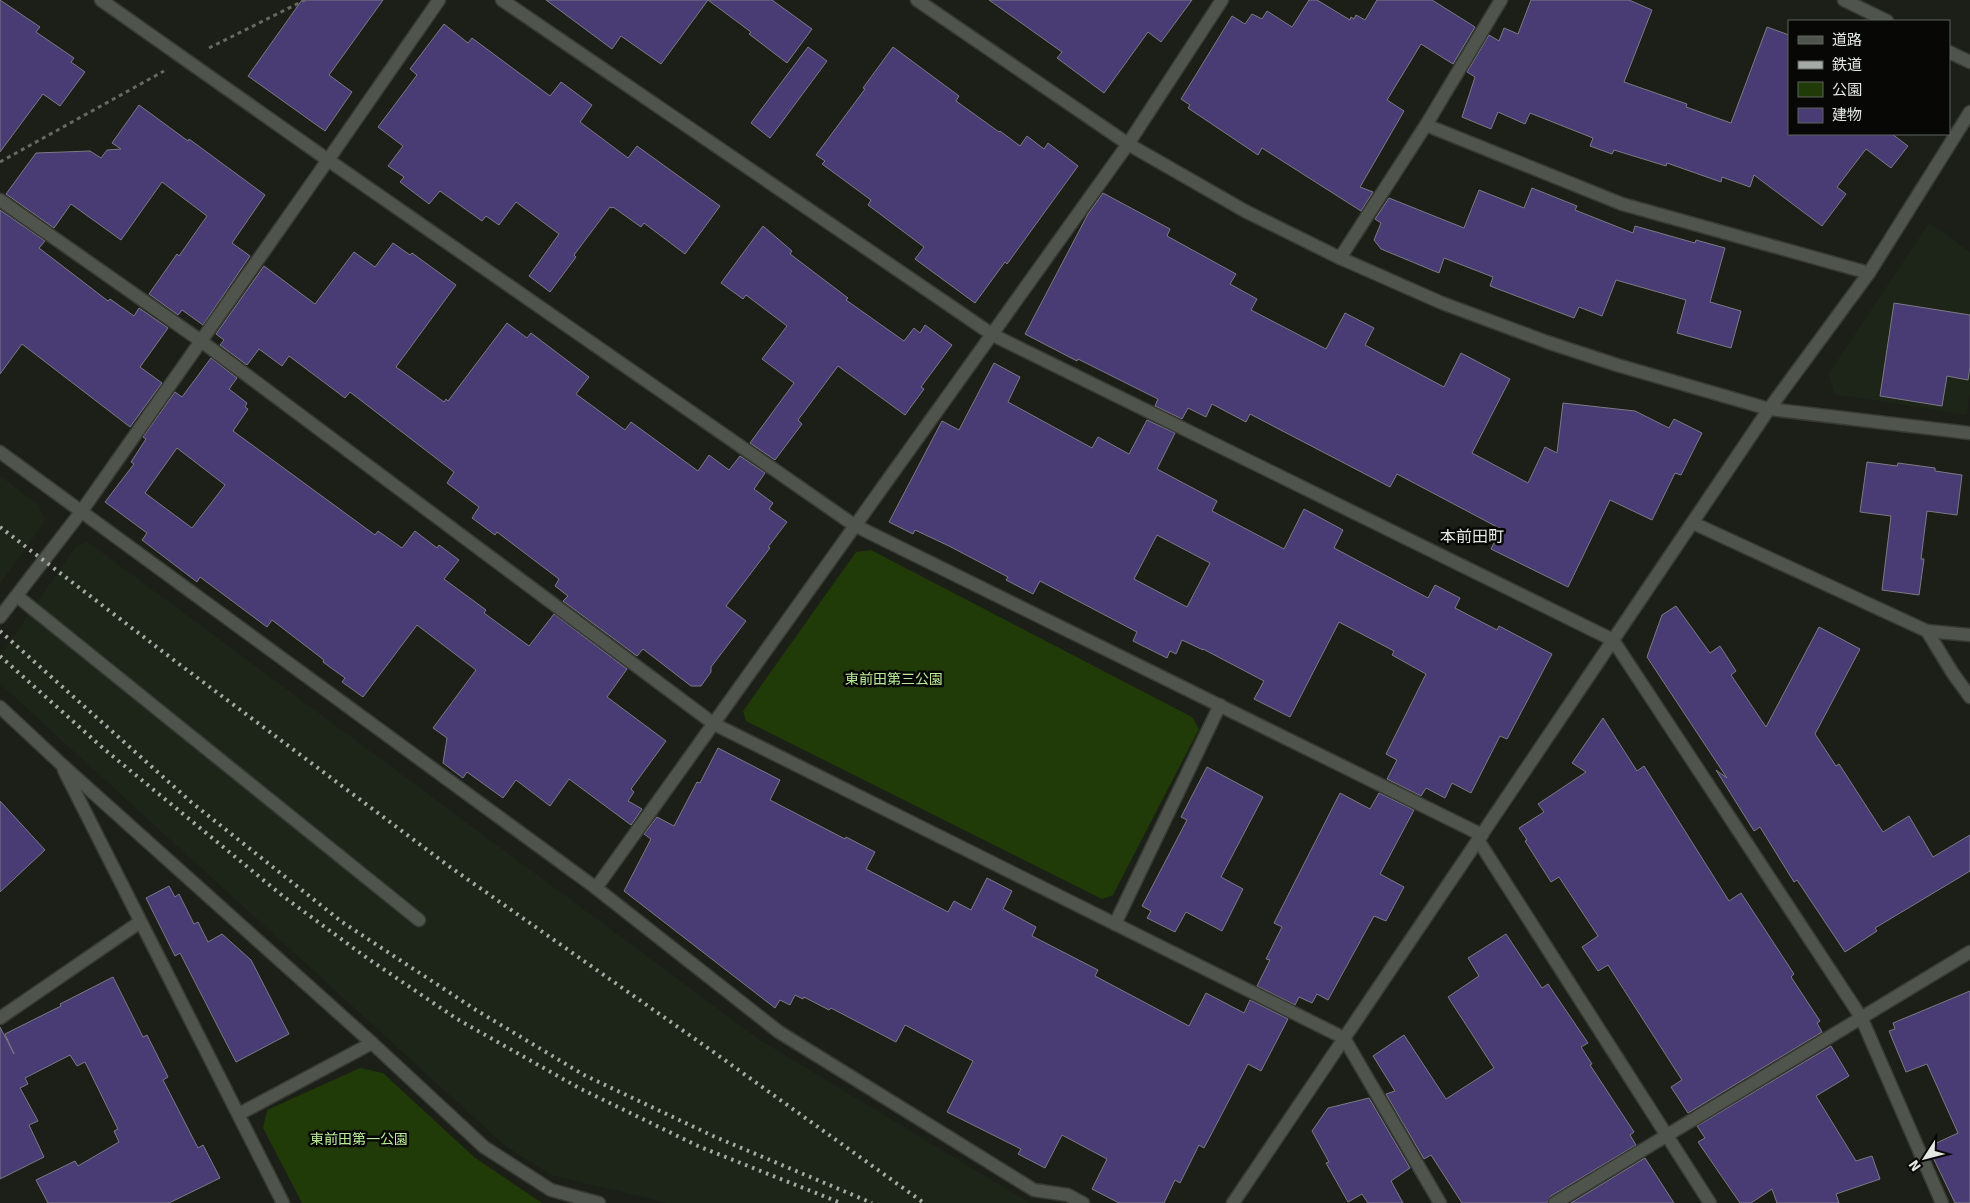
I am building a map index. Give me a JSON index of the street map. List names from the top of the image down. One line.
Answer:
{"districts":["本前田町"],"parks":["東前田第三公園","東前田第一公園"],"legend":["道路","鉄道","公園","建物"],"north":"bottom left"}
